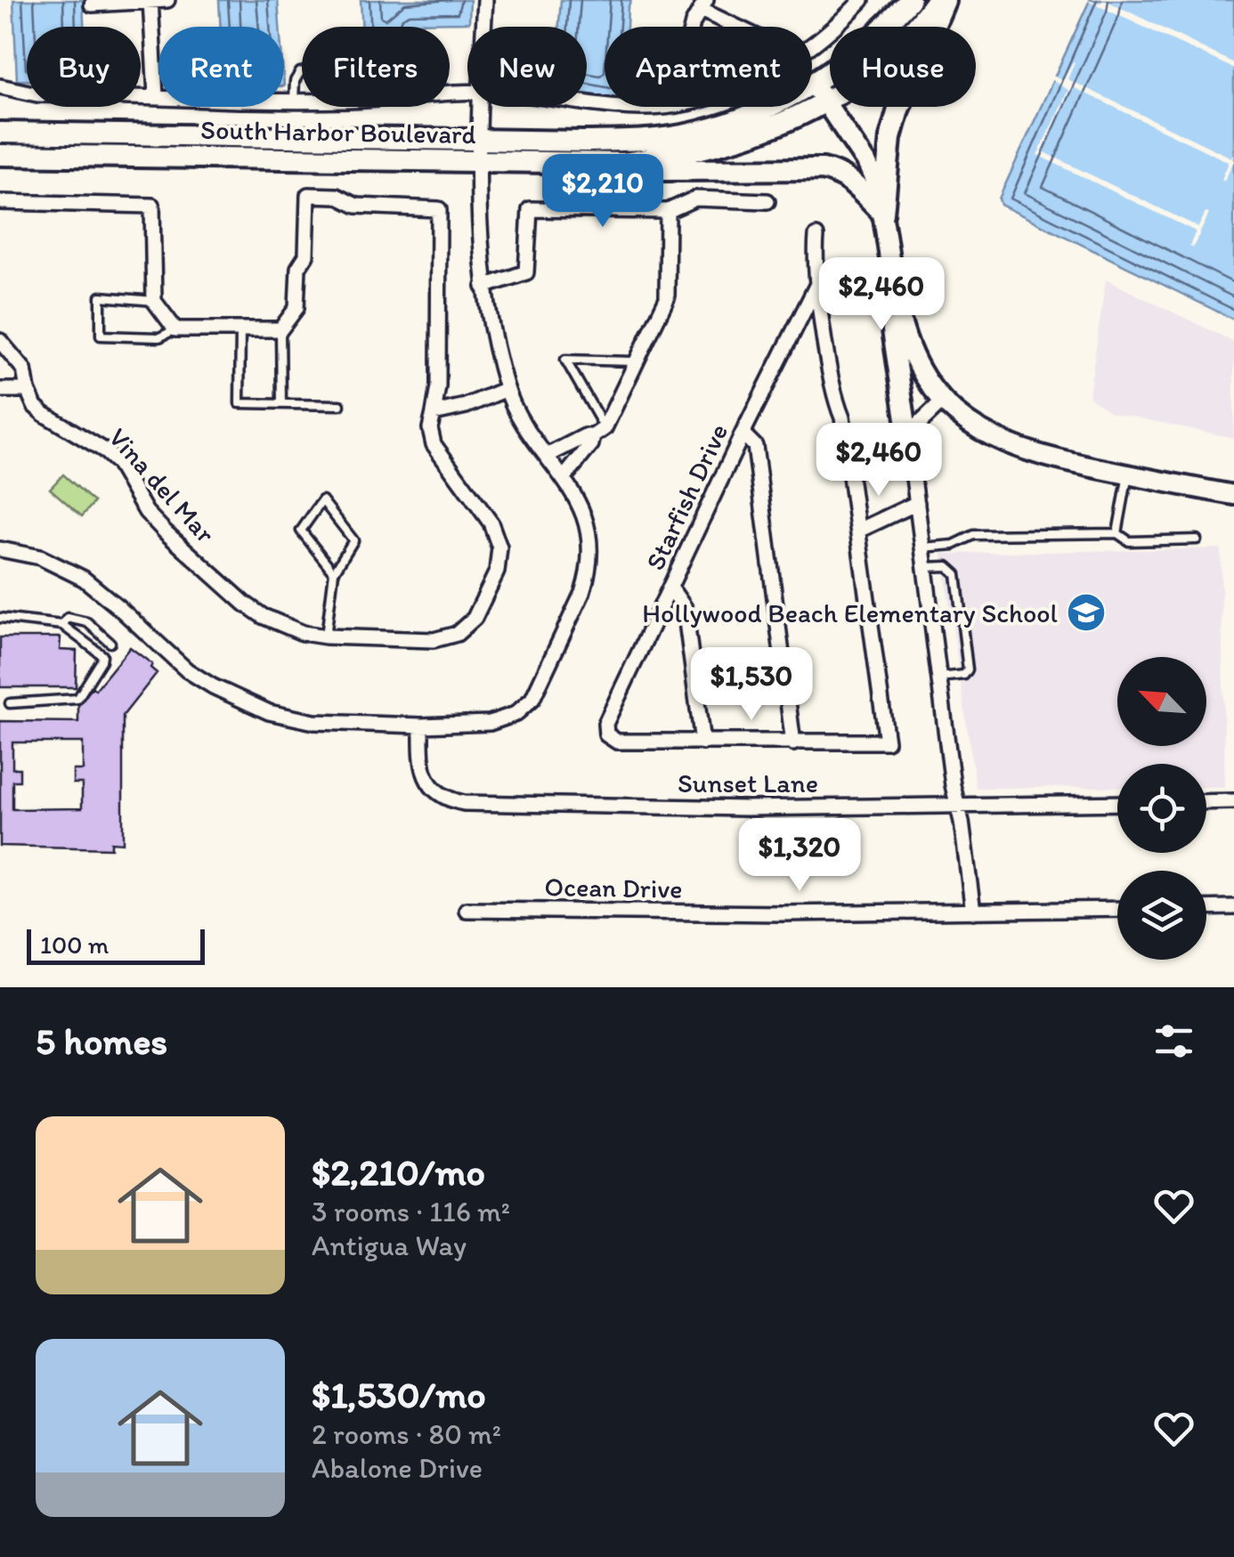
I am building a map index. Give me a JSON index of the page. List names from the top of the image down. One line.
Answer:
{"streets":{"main road":["South Harbor Boulevard"],"street":["Vina del Mar","Starfish Drive","Sunset Lane","Ocean Drive"]},"places":{"school or university":["Hollywood Beach Elementary School"]},"scale_bar":"100 m","north":"top left","page":{"chip":["Buy","Rent","Filters","New","Apartment","House"],"price":["$2,210","$2,460","$2,460","$1,530","$1,320"],"scale":"100 m","heading":"5 homes","list":[{"name":"$2,210/mo","note":"3 rooms · 116 m² · Antigua Way"},{"name":"$1,530/mo","note":"2 rooms · 80 m² · Abalone Drive"}]}}
